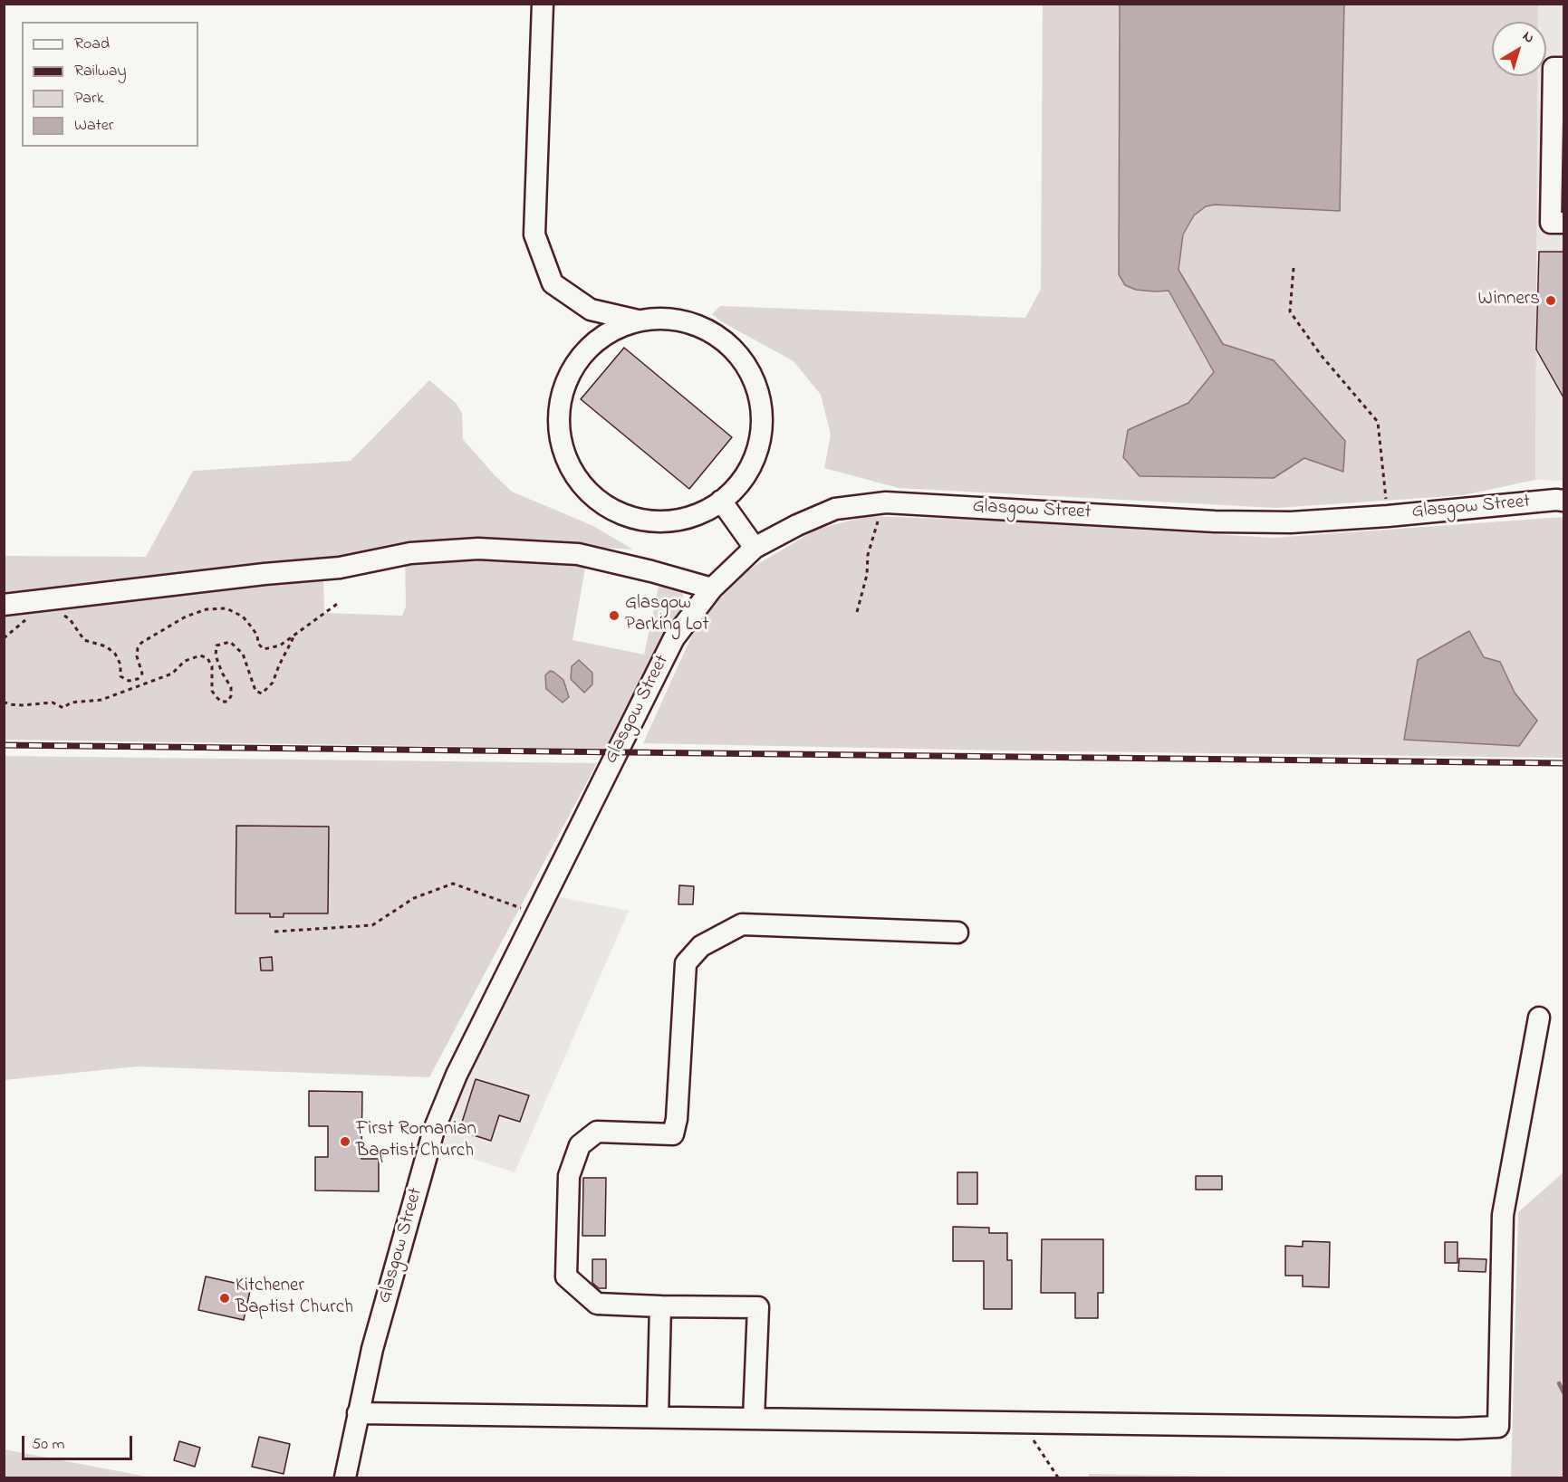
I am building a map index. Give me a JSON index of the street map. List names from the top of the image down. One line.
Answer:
{"streets":{"street":["Glasgow Street"]},"places":["Winners","Glasgow Parking Lot","First Romanian Baptist Church","Kitchener Baptist Church"],"legend":["Road","Railway","Park","Water"],"scale_bar":"50 m","north":"top right"}
